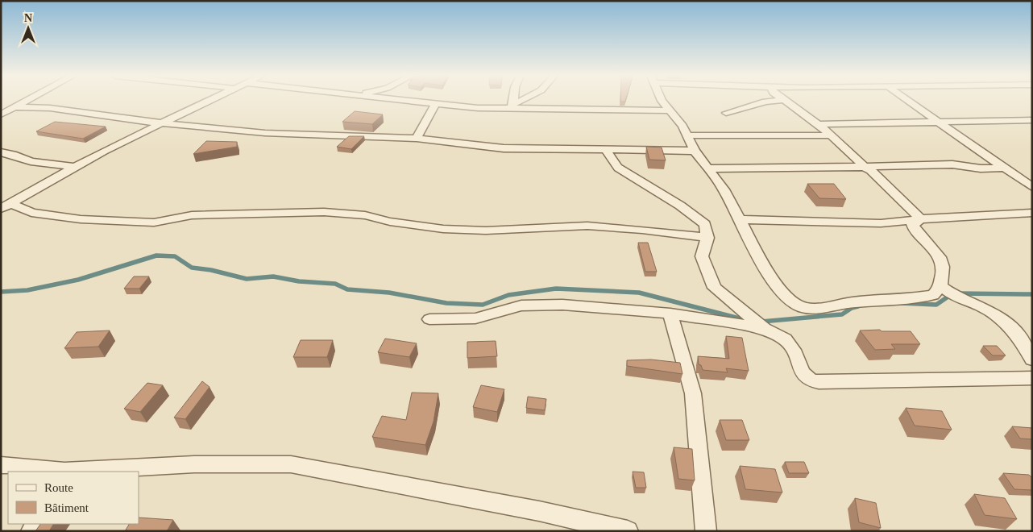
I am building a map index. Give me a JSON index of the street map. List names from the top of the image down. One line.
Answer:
{"legend":["Route","Bâtiment"],"north":"top"}
